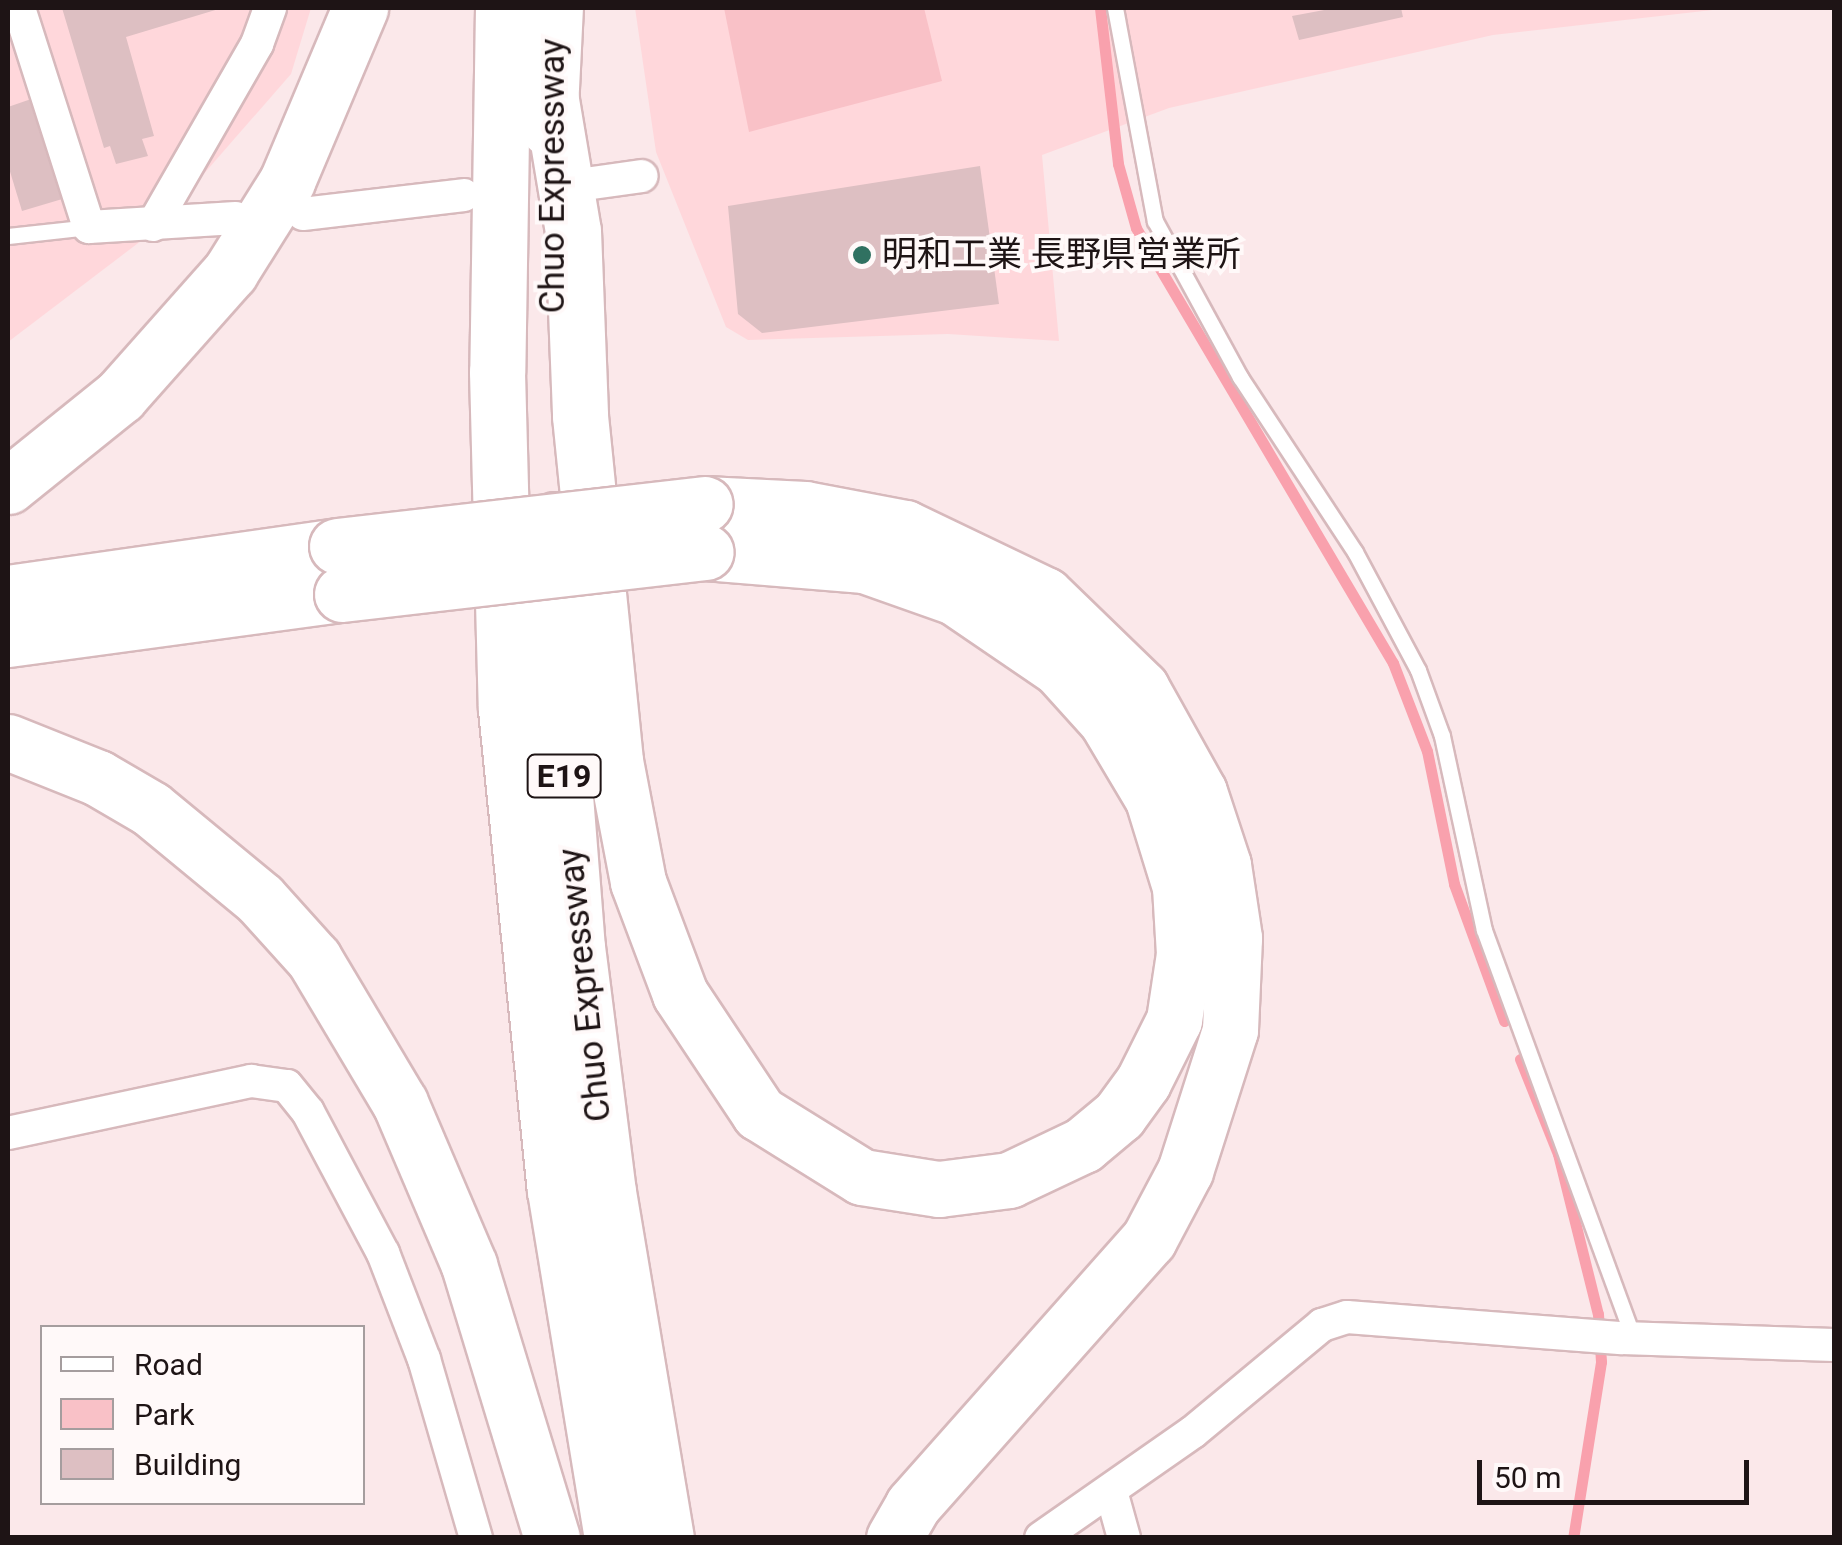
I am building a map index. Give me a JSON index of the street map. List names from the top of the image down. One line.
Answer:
{"streets":{"highway":["Chuo Expressway","E19"]},"places":["明和工業 長野県営業所"],"legend":["Road","Park","Building"],"scale_bar":"50 m"}
